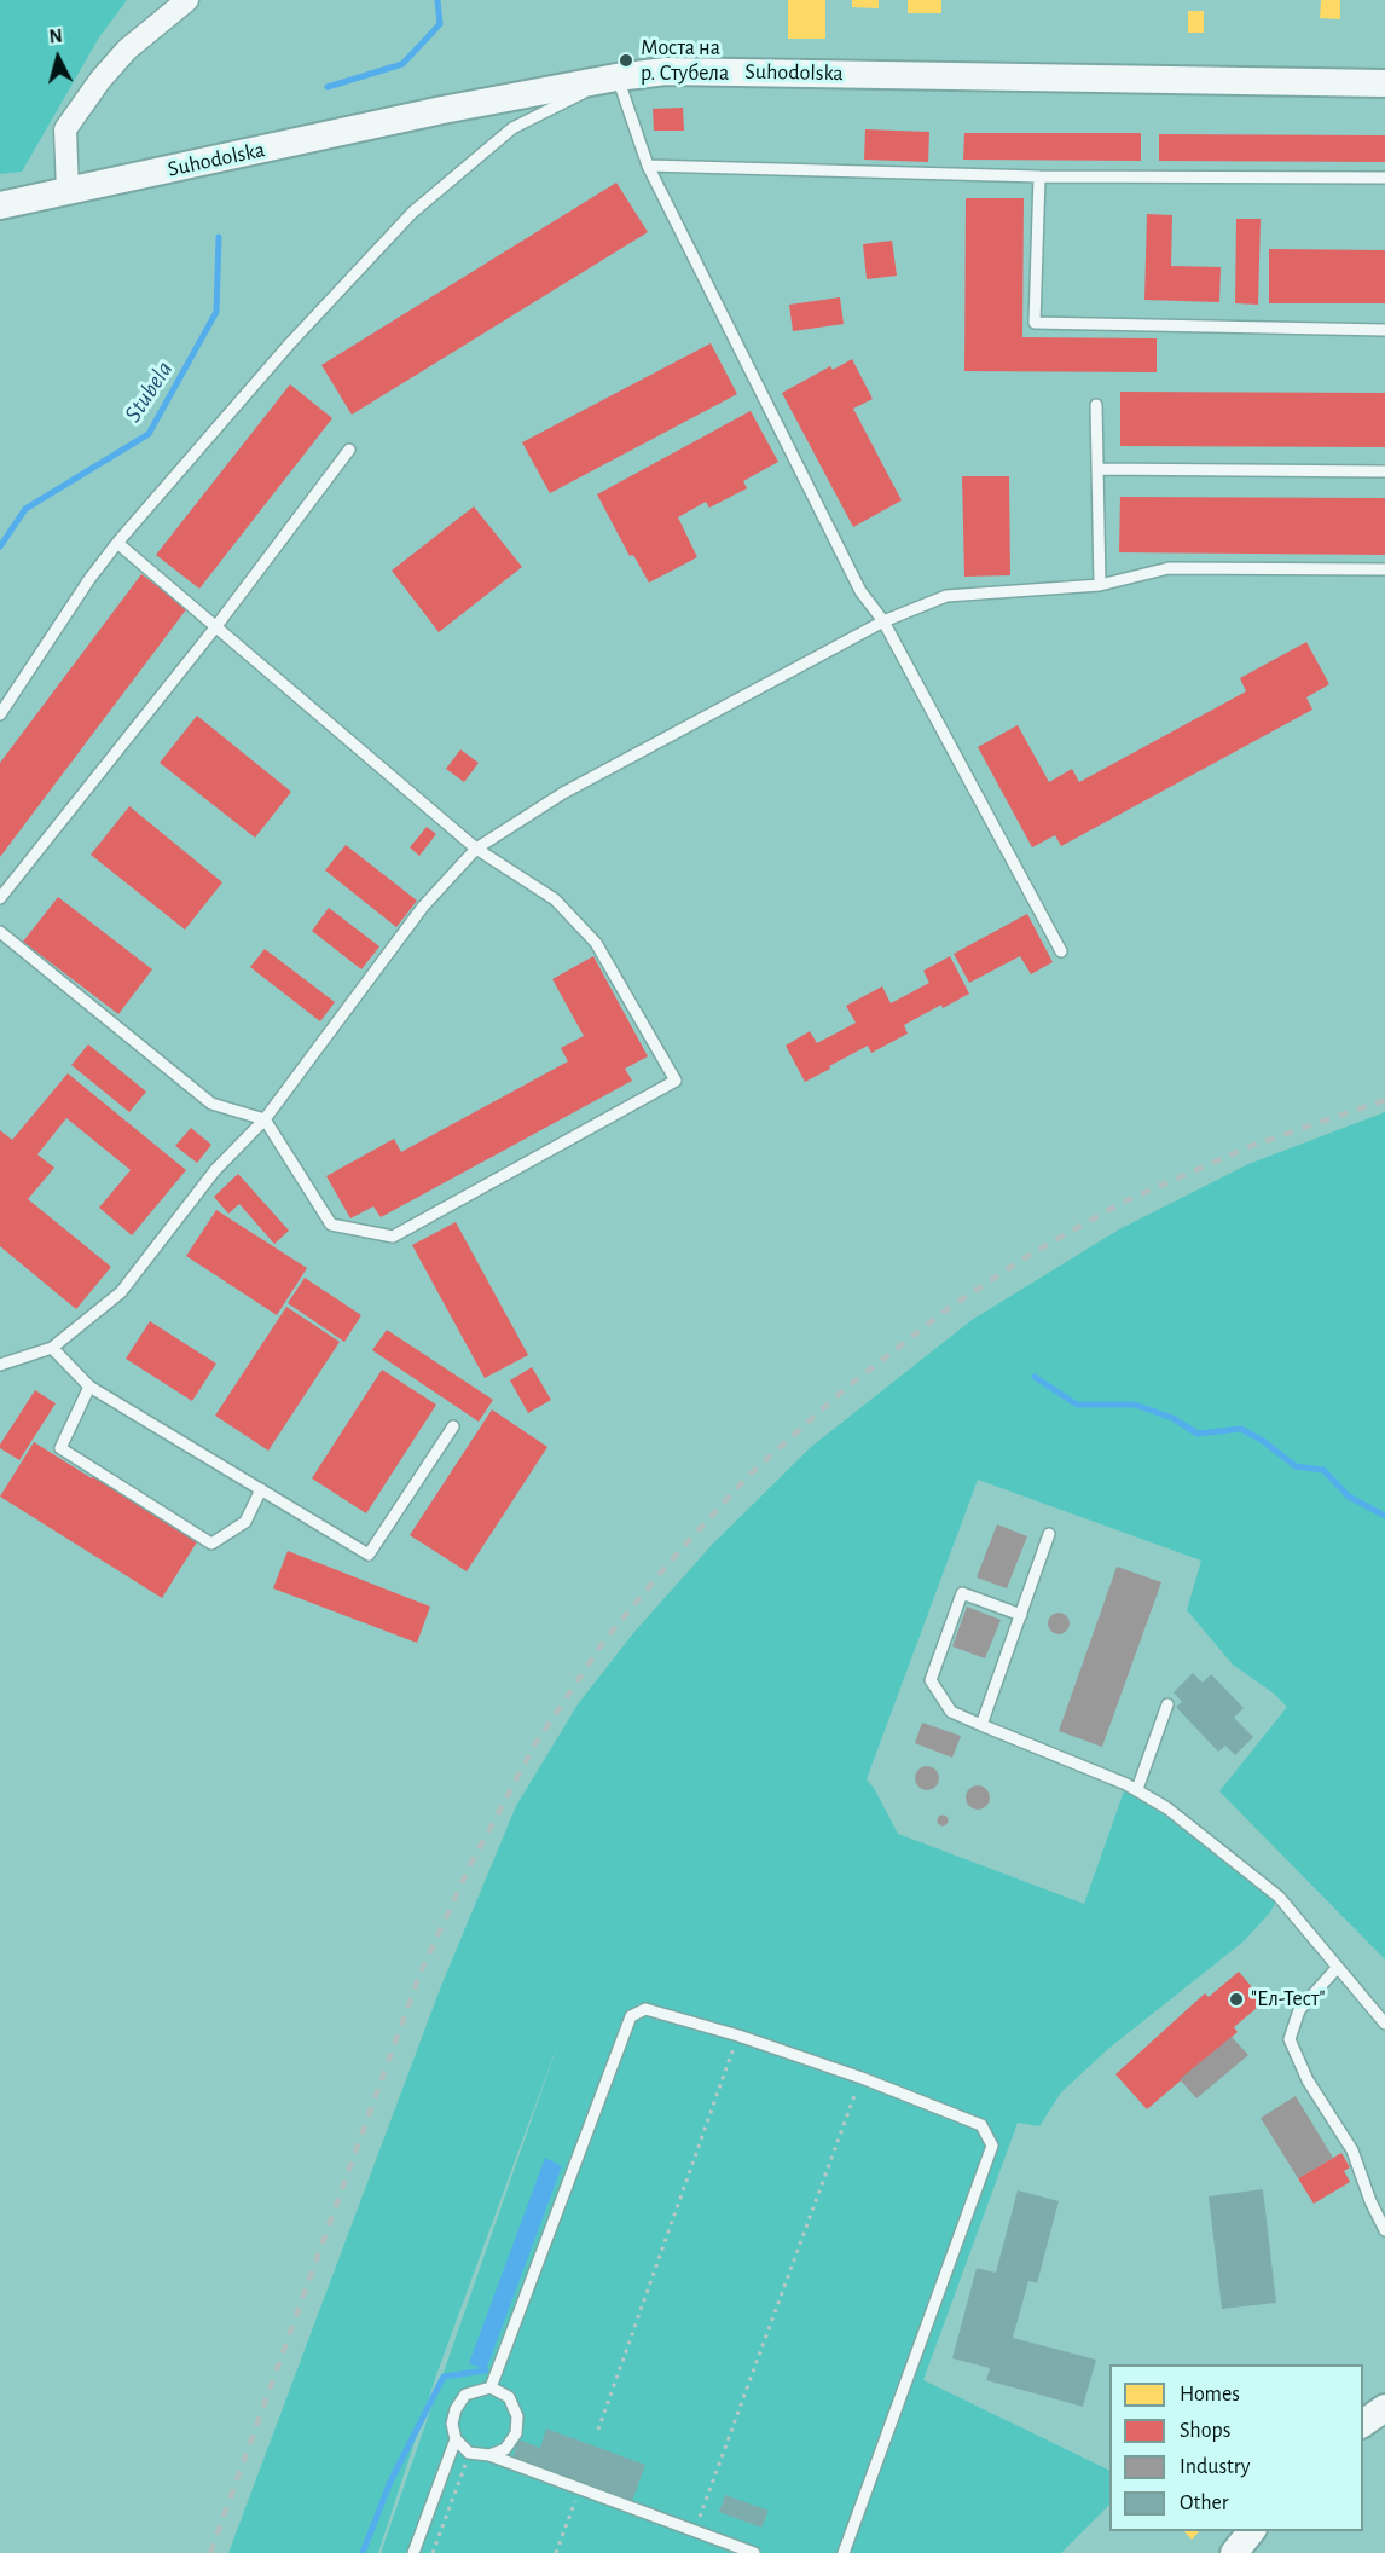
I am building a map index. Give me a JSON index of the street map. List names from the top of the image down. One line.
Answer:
{"streets":{"street":["Suhodolska"]},"water":["Stubela"],"places":["Моста на р. Стубела","\"Ел-Тест\""],"legend":["Homes","Shops","Industry","Other"],"north":"top"}
